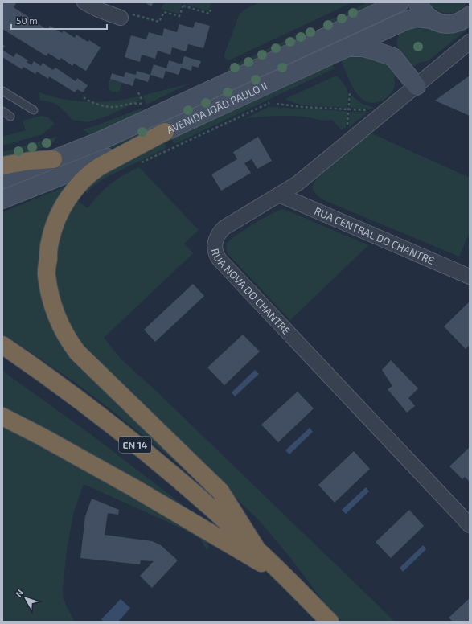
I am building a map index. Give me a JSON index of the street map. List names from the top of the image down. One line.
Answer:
{"streets":{"highway":["EN 14"],"main road":["AVENIDA JOÃO PAULO II"],"street":["RUA CENTRAL DO CHANTRE","RUA NOVA DO CHANTRE"]},"crossings":[["RUA CENTRAL DO CHANTRE","RUA NOVA DO CHANTRE"]],"scale_bar":"50 m","north":"top left"}
